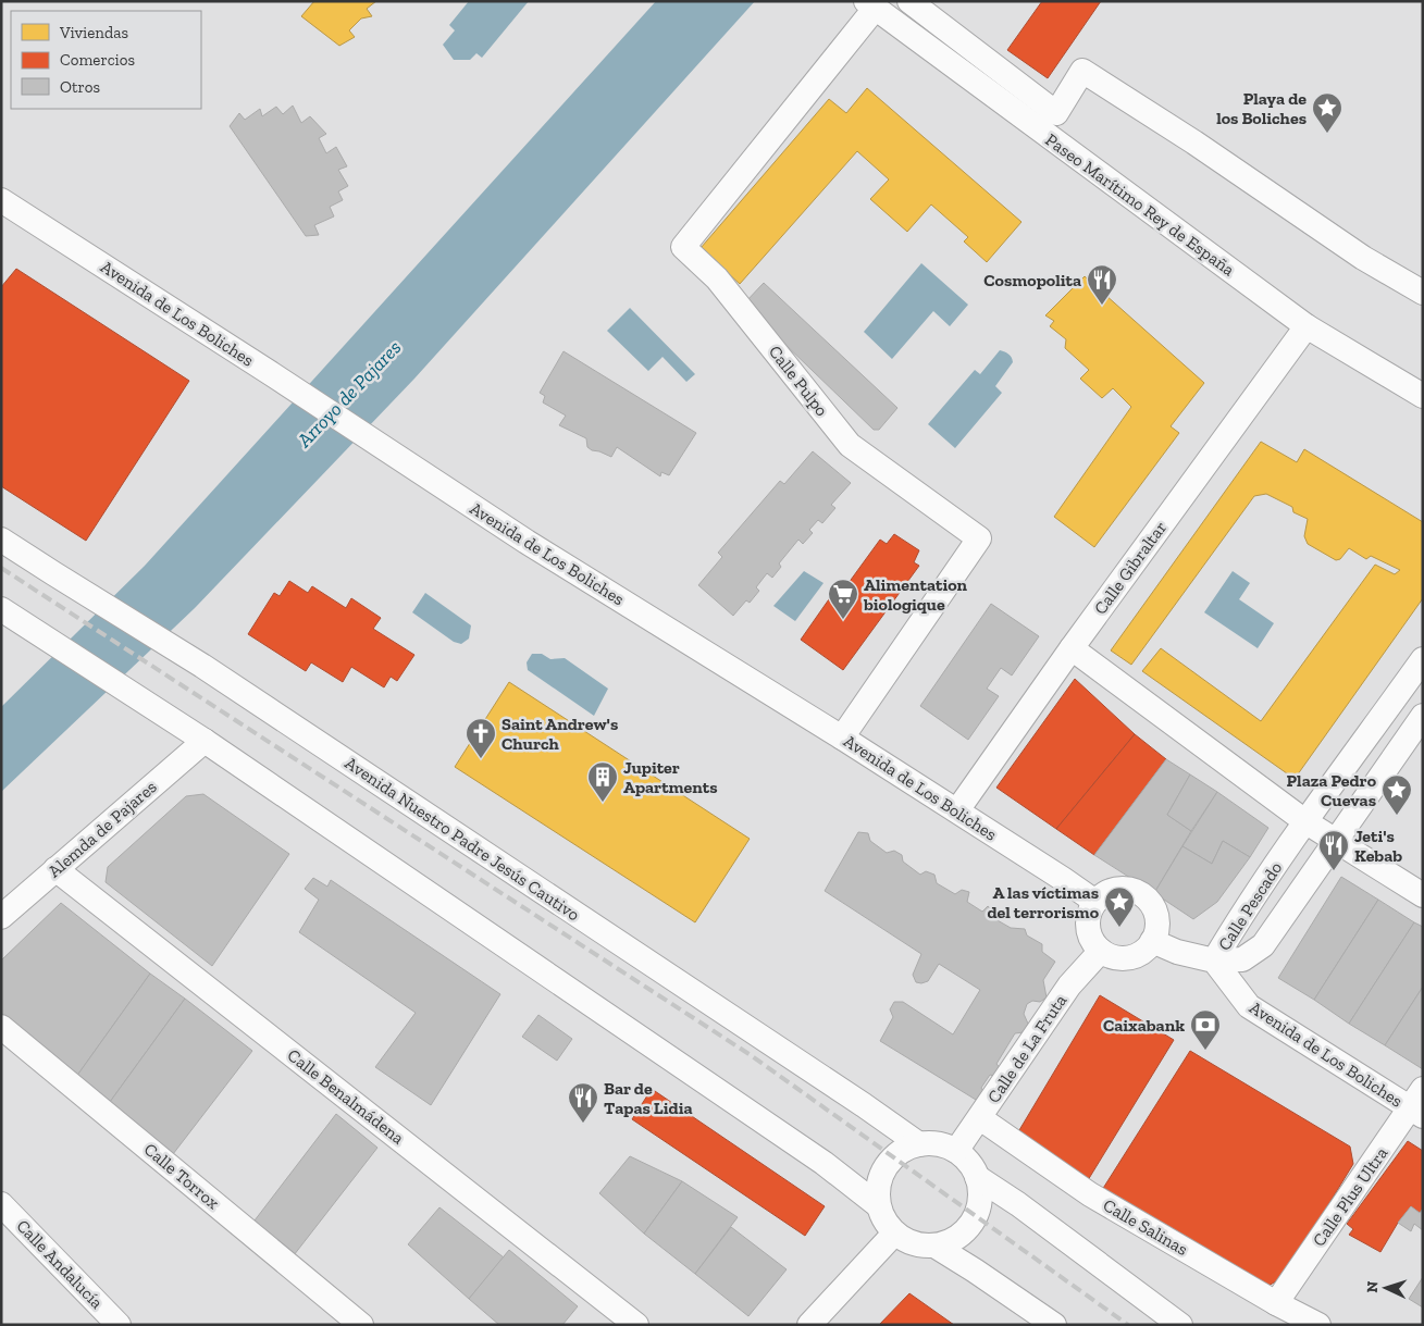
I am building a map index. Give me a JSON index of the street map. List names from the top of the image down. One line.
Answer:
{"streets":{"street":["Paseo Marítimo Rey de España","Avenida de Los Boliches","Calle Pulpo","Calle Gibraltar","Alemda de Pajares","Avenida Nuestro Padre Jesús Cautivo","Calle Pescado","Calle de La Fruta","Calle Benalmádena","Calle Torrox","Calle Plus Ultra","Calle Salinas","Calle Andalucía"]},"crossings":[["Paseo Marítimo Rey de España","Calle Pulpo"],["Paseo Marítimo Rey de España","Calle Gibraltar"],["Avenida de Los Boliches","Calle Pulpo"],["Avenida de Los Boliches","Calle Gibraltar"],["Avenida de Los Boliches","Calle Pescado"],["Avenida de Los Boliches","Calle de La Fruta"],["Avenida de Los Boliches","Calle Plus Ultra"],["Alemda de Pajares","Calle Benalmádena"],["Avenida Nuestro Padre Jesús Cautivo","Calle de La Fruta"],["Calle de La Fruta","Calle Salinas"],["Calle Plus Ultra","Calle Salinas"]],"water":["Arroyo de Pajares"],"places":{"place":["Playa de los Boliches","Plaza Pedro Cuevas","A las víctimas del terrorismo"],"restaurant":["Cosmopolita","Jeti's Kebab","Bar de Tapas Lidia"],"supermarket":["Alimentation biologique"],"church":["Saint Andrew's Church"],"building":["Jupiter Apartments"],"bank":["Caixabank"]},"legend":["Viviendas","Comercios","Otros"],"north":"left"}
